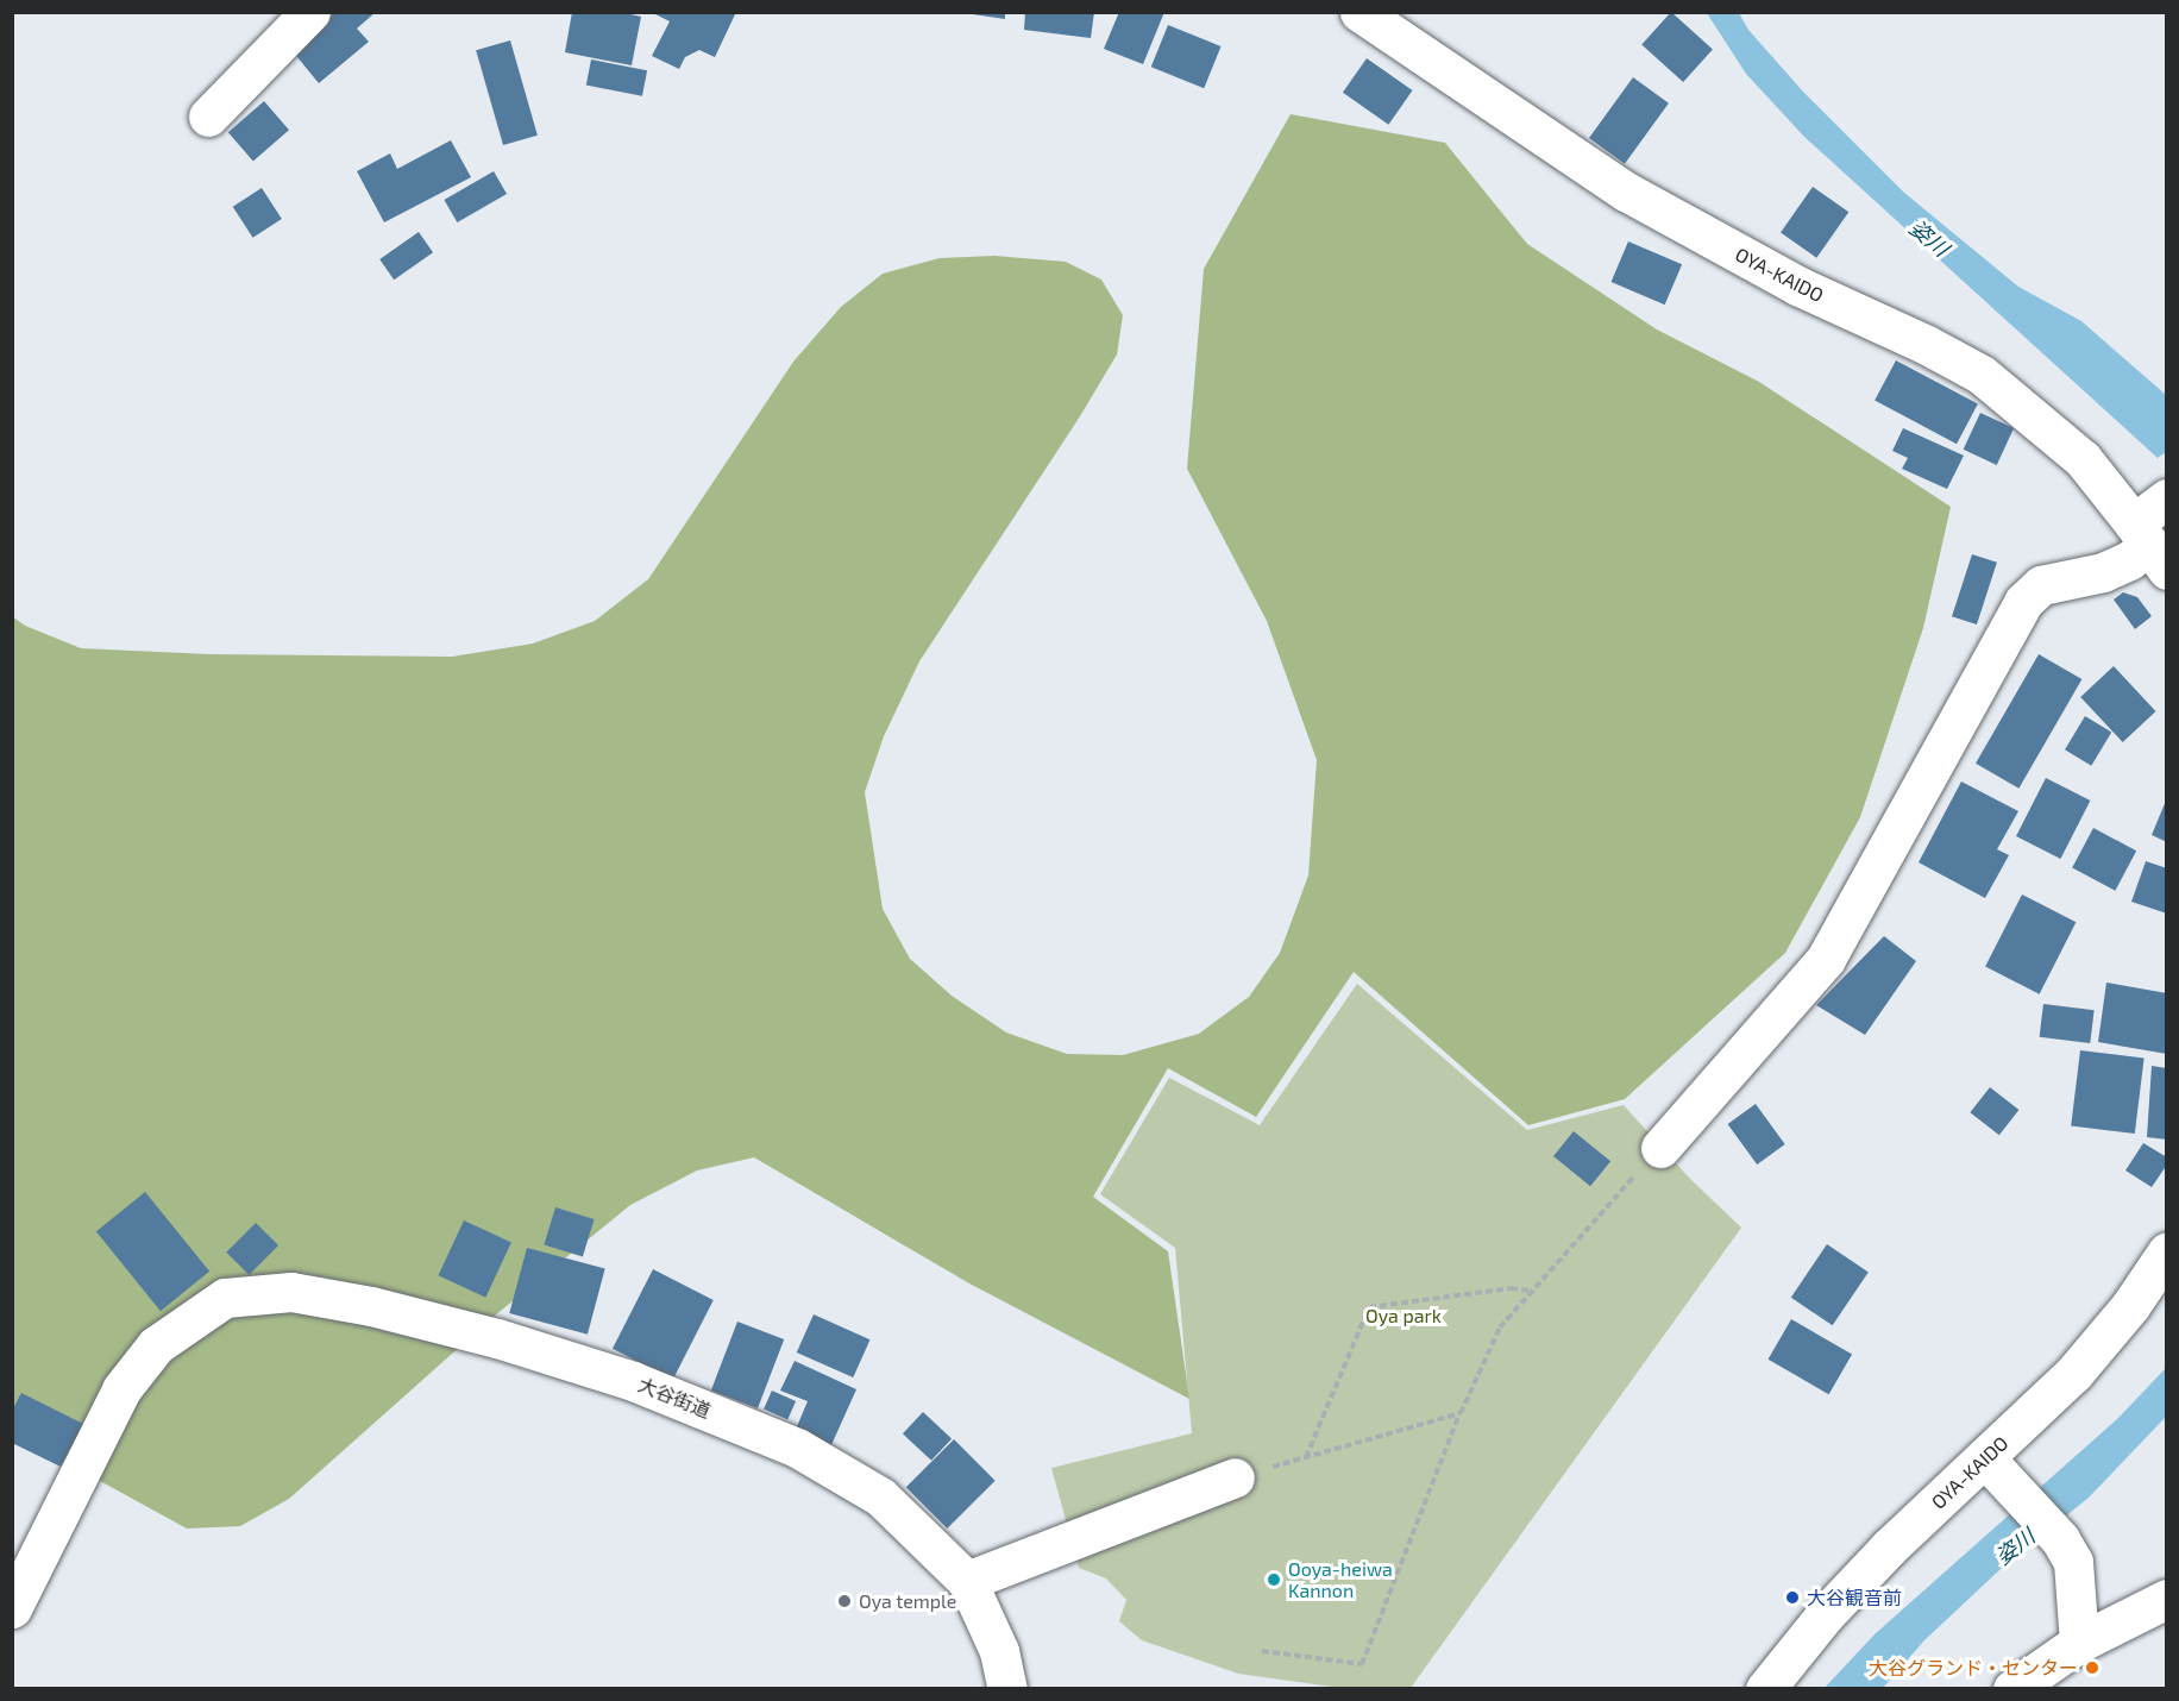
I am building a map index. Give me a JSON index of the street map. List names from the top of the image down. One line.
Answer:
{"streets":{"street":["OYA-KAIDO","大谷街道"]},"water":["姿川"],"parks":["Oya park"],"places":["Ooya-heiwa Kannon","大谷観音前","Oya temple","大谷グランド・センター"]}
